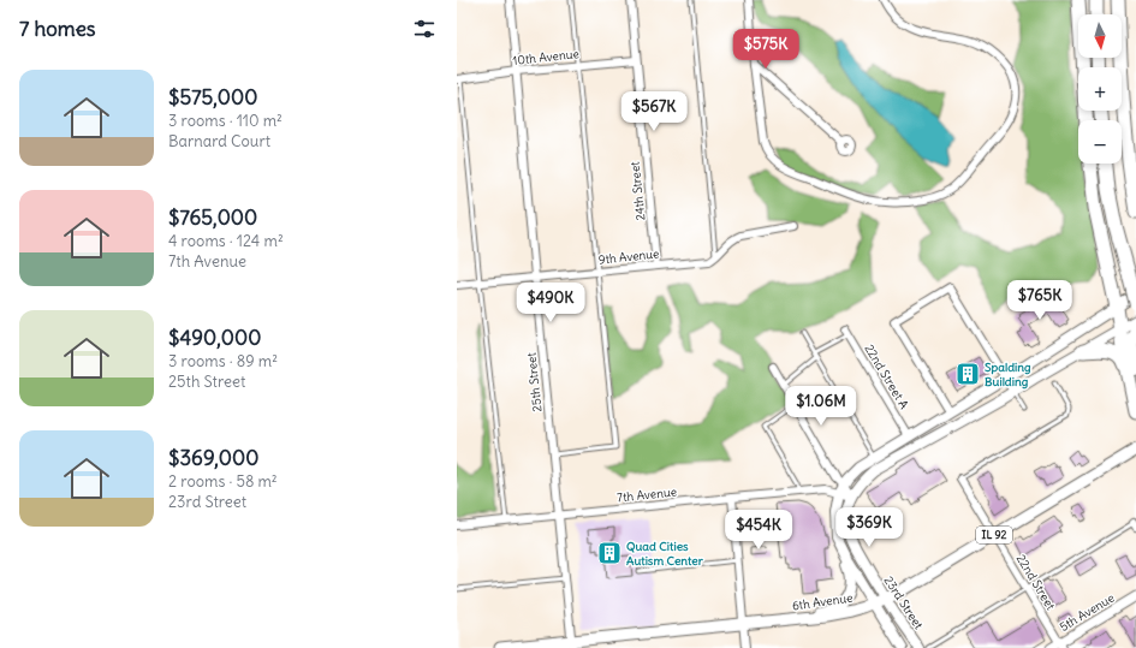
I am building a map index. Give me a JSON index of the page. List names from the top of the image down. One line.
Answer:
{"streets":{"main road":["IL 92","6th Avenue","23rd Street"],"street":["10th Avenue","24th Street","9th Avenue","22nd Street A","25th Street","7th Avenue","22nd Street","5th Avenue"]},"crossings":[["10th Avenue","24th Street"],["10th Avenue","25th Street"],["24th Street","9th Avenue"],["9th Avenue","25th Street"],["25th Street","7th Avenue"],["25th Street","6th Avenue"],["22nd Street","6th Avenue"],["22nd Street","5th Avenue"],["6th Avenue","23rd Street"]],"places":{"building":["Spalding Building","Quad Cities Autism Center"]},"north":"bottom","page":{"heading":"7 homes","map_buttons":["+","−"],"price":["$575K","$567K","$765K","$490K","$1.06M","$369K","$454K"],"list":[{"name":"$575,000","note":"3 rooms · 110 m² · Barnard Court"},{"name":"$765,000","note":"4 rooms · 124 m² · 7th Avenue"},{"name":"$490,000","note":"3 rooms · 89 m² · 25th Street"},{"name":"$369,000","note":"2 rooms · 58 m² · 23rd Street"}]}}
